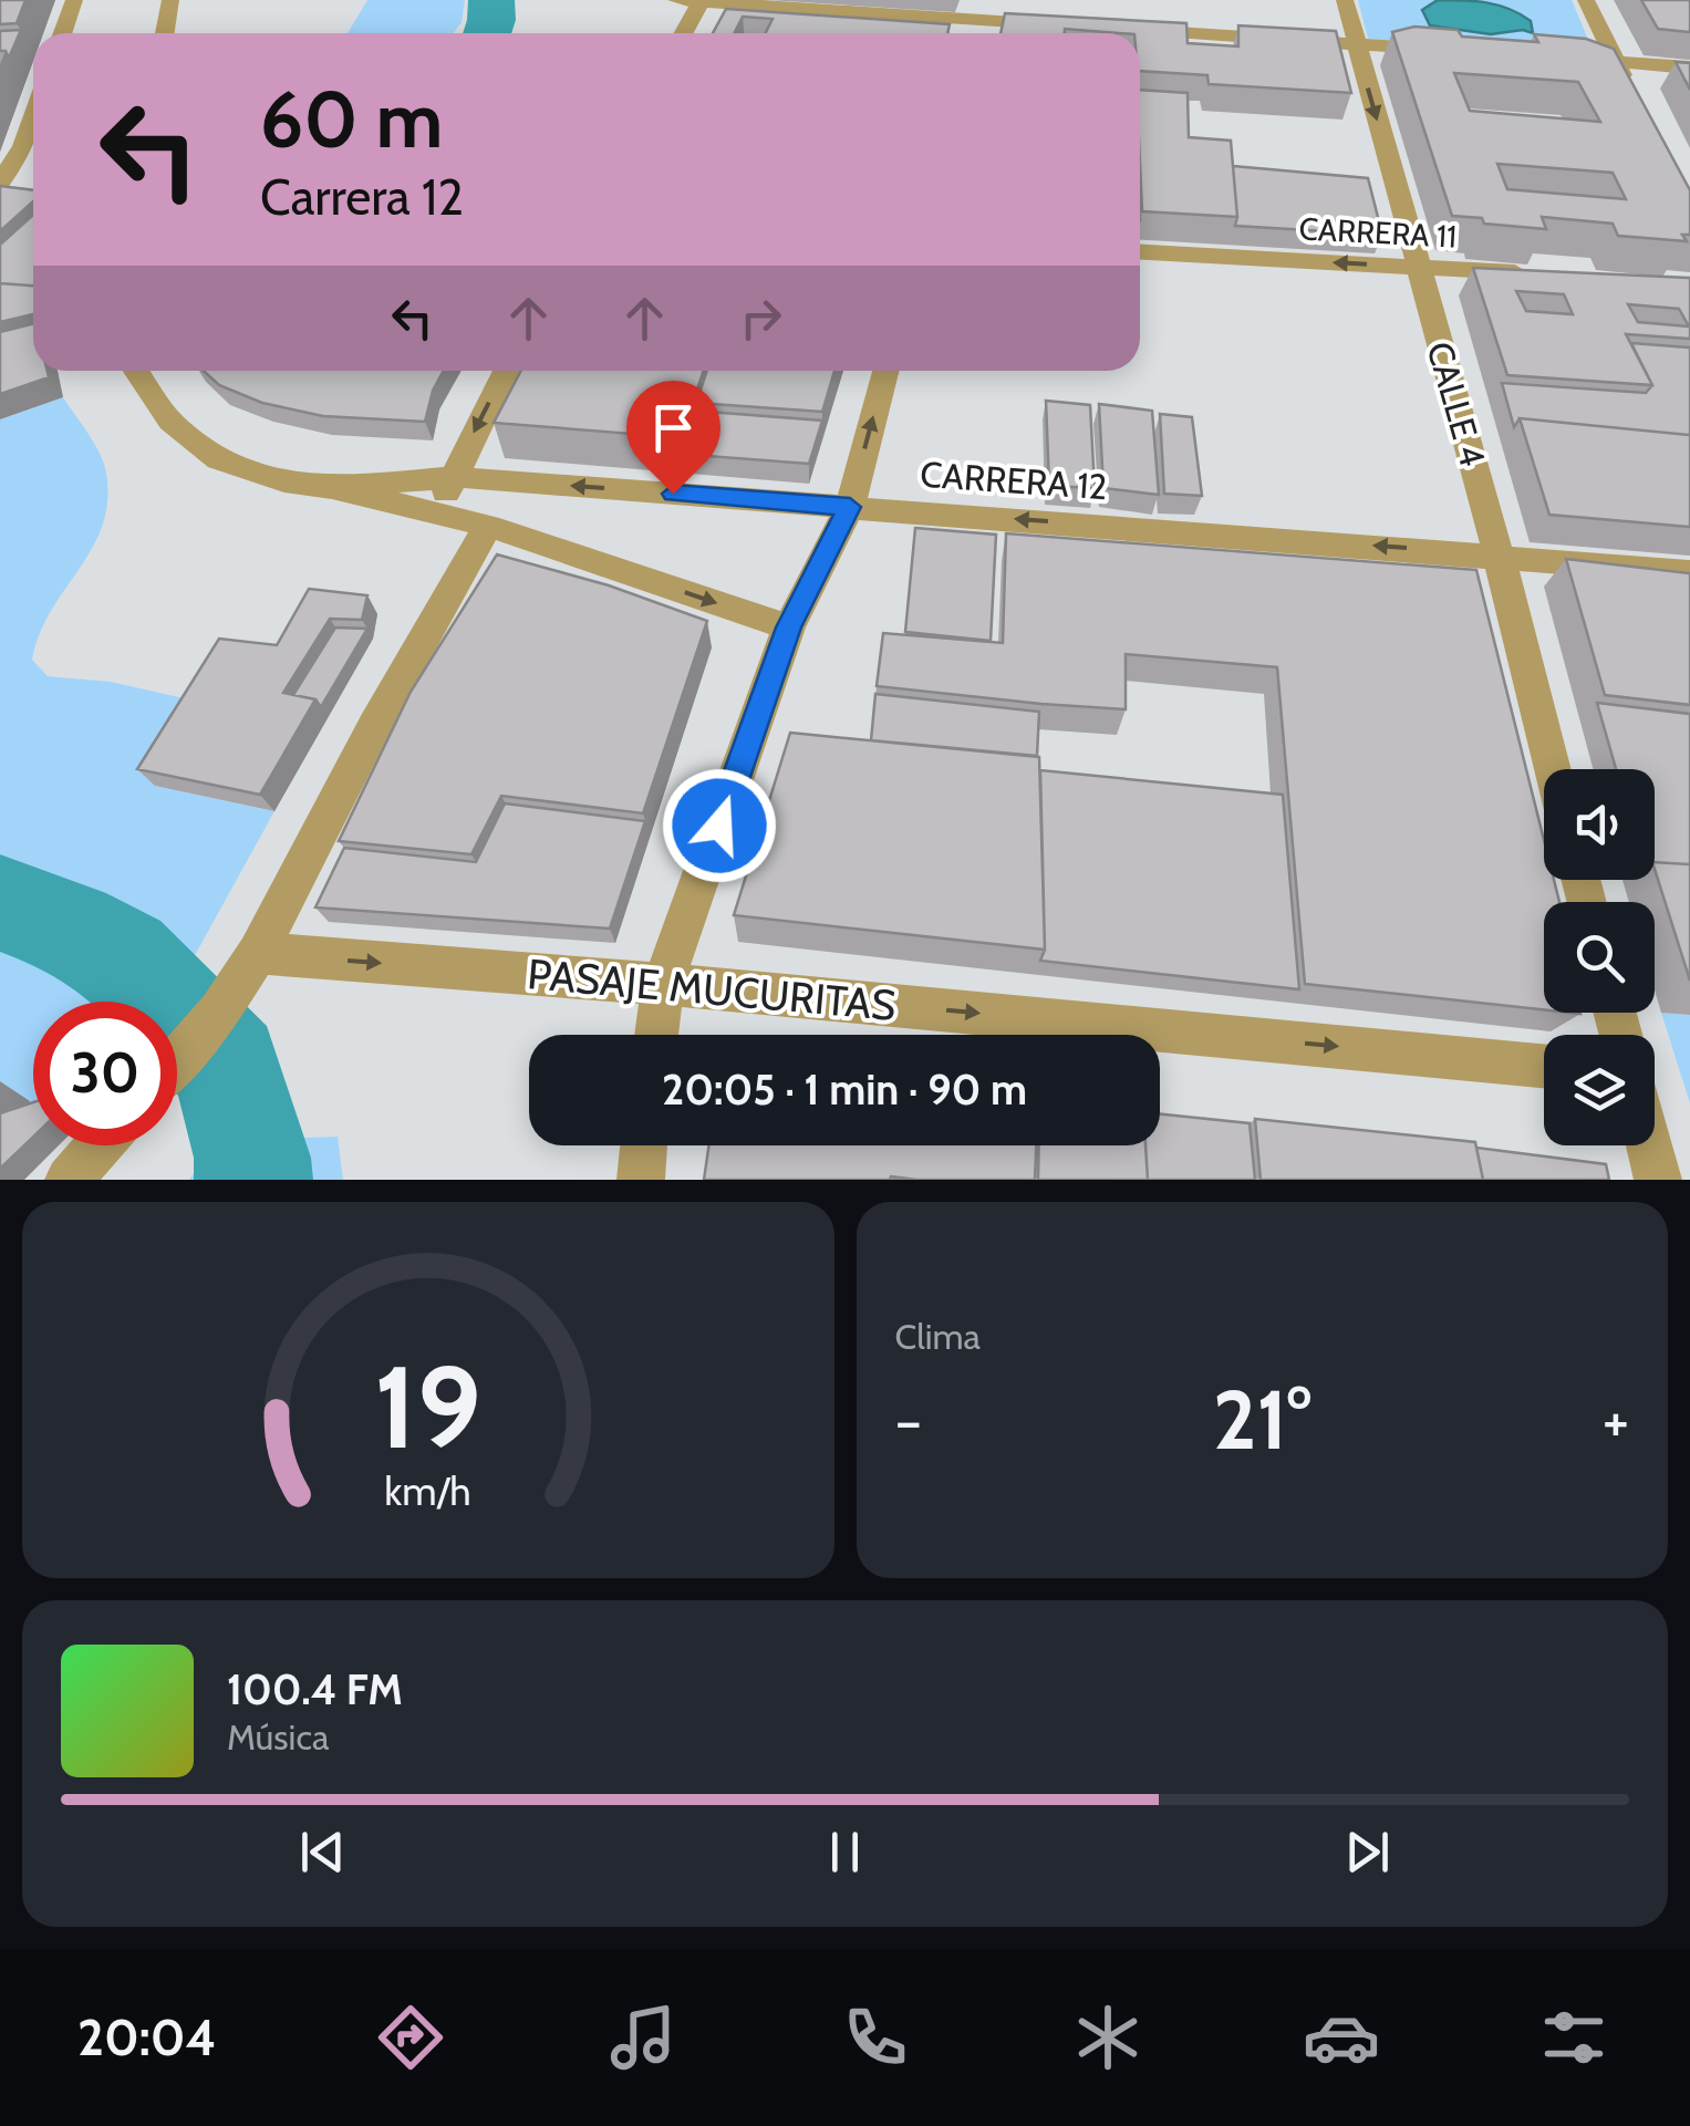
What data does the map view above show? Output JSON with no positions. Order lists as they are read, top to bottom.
{
  "streets": {
    "street": [
      "CARRERA 11",
      "CALLE 4",
      "CARRERA 12",
      "PASAJE MUCURITAS"
    ]
  },
  "crossings": [
    ["CARRERA 11", "CALLE 4"],
    ["CALLE 4", "CARRERA 12"]
  ],
  "one_way": ["PASAJE MUCURITAS"],
  "page": {
    "turn": ["60 m", "Carrera 12"],
    "limit": "30",
    "trip": "20:05 · 1 min · 90 m",
    "tile": "Clima",
    "heat": ["−", "21°", "+"],
    "song": ["100.4 FM", "Música"],
    "tabs": "20:04",
    "gauge": ["19", "km/h"]
  }
}
